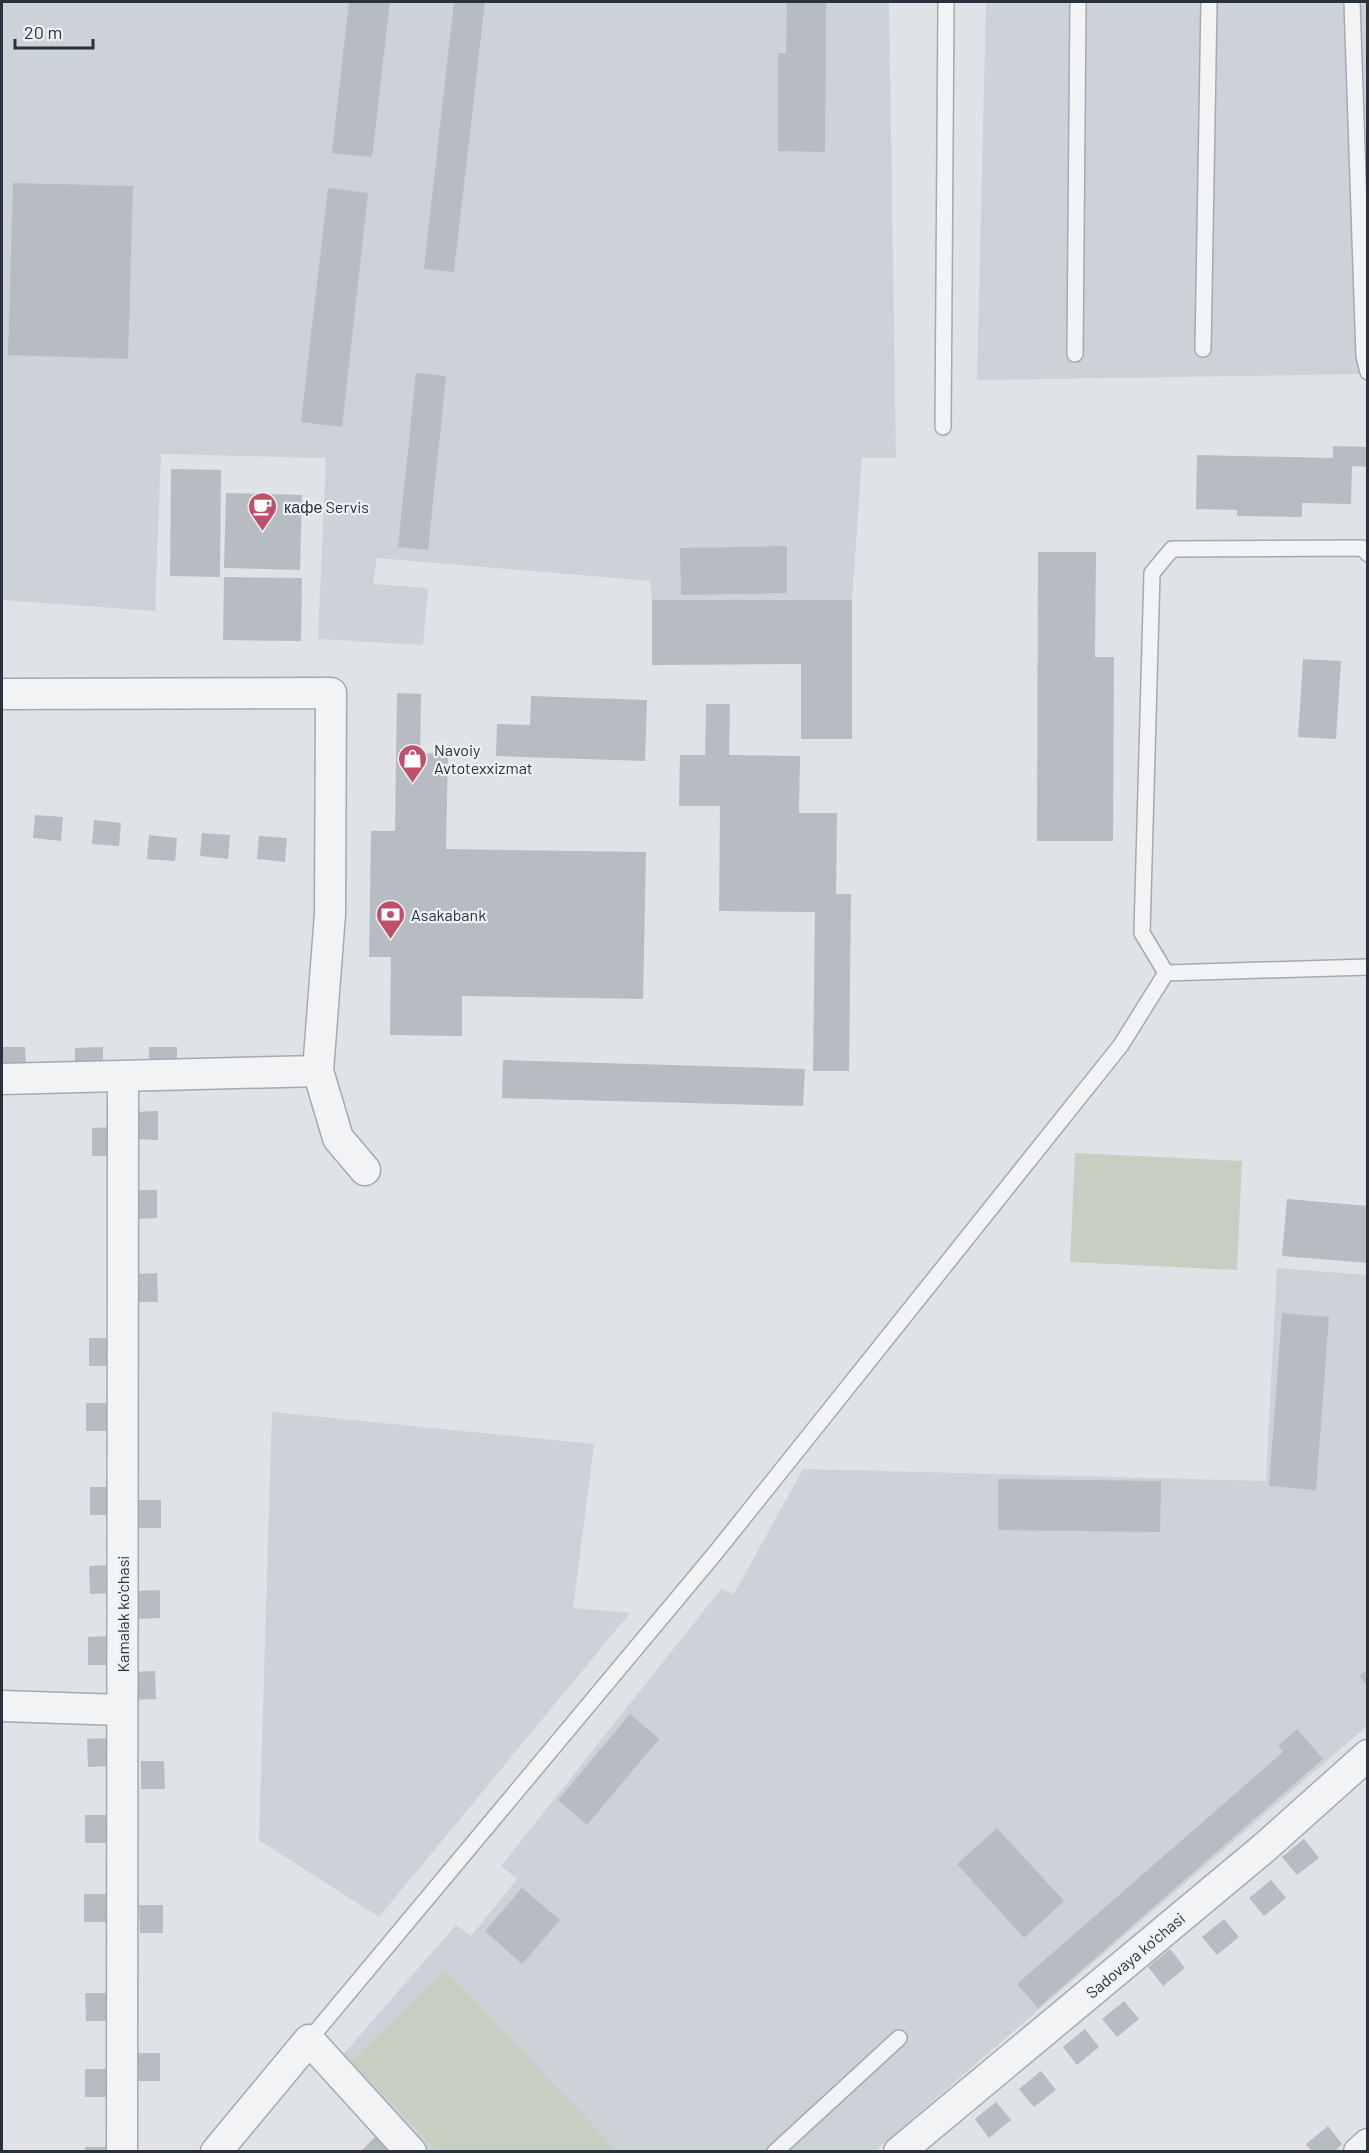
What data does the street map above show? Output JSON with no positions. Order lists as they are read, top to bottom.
{
  "streets": {
    "street": ["Kamalak ko'chasi", "Sadovaya ko'chasi"]
  },
  "places": {
    "cafe": ["кафе Servis"],
    "shop": ["Navoiy Avtotexxizmat"],
    "bank": ["Asakabank"]
  },
  "scale_bar": "20 m"
}
